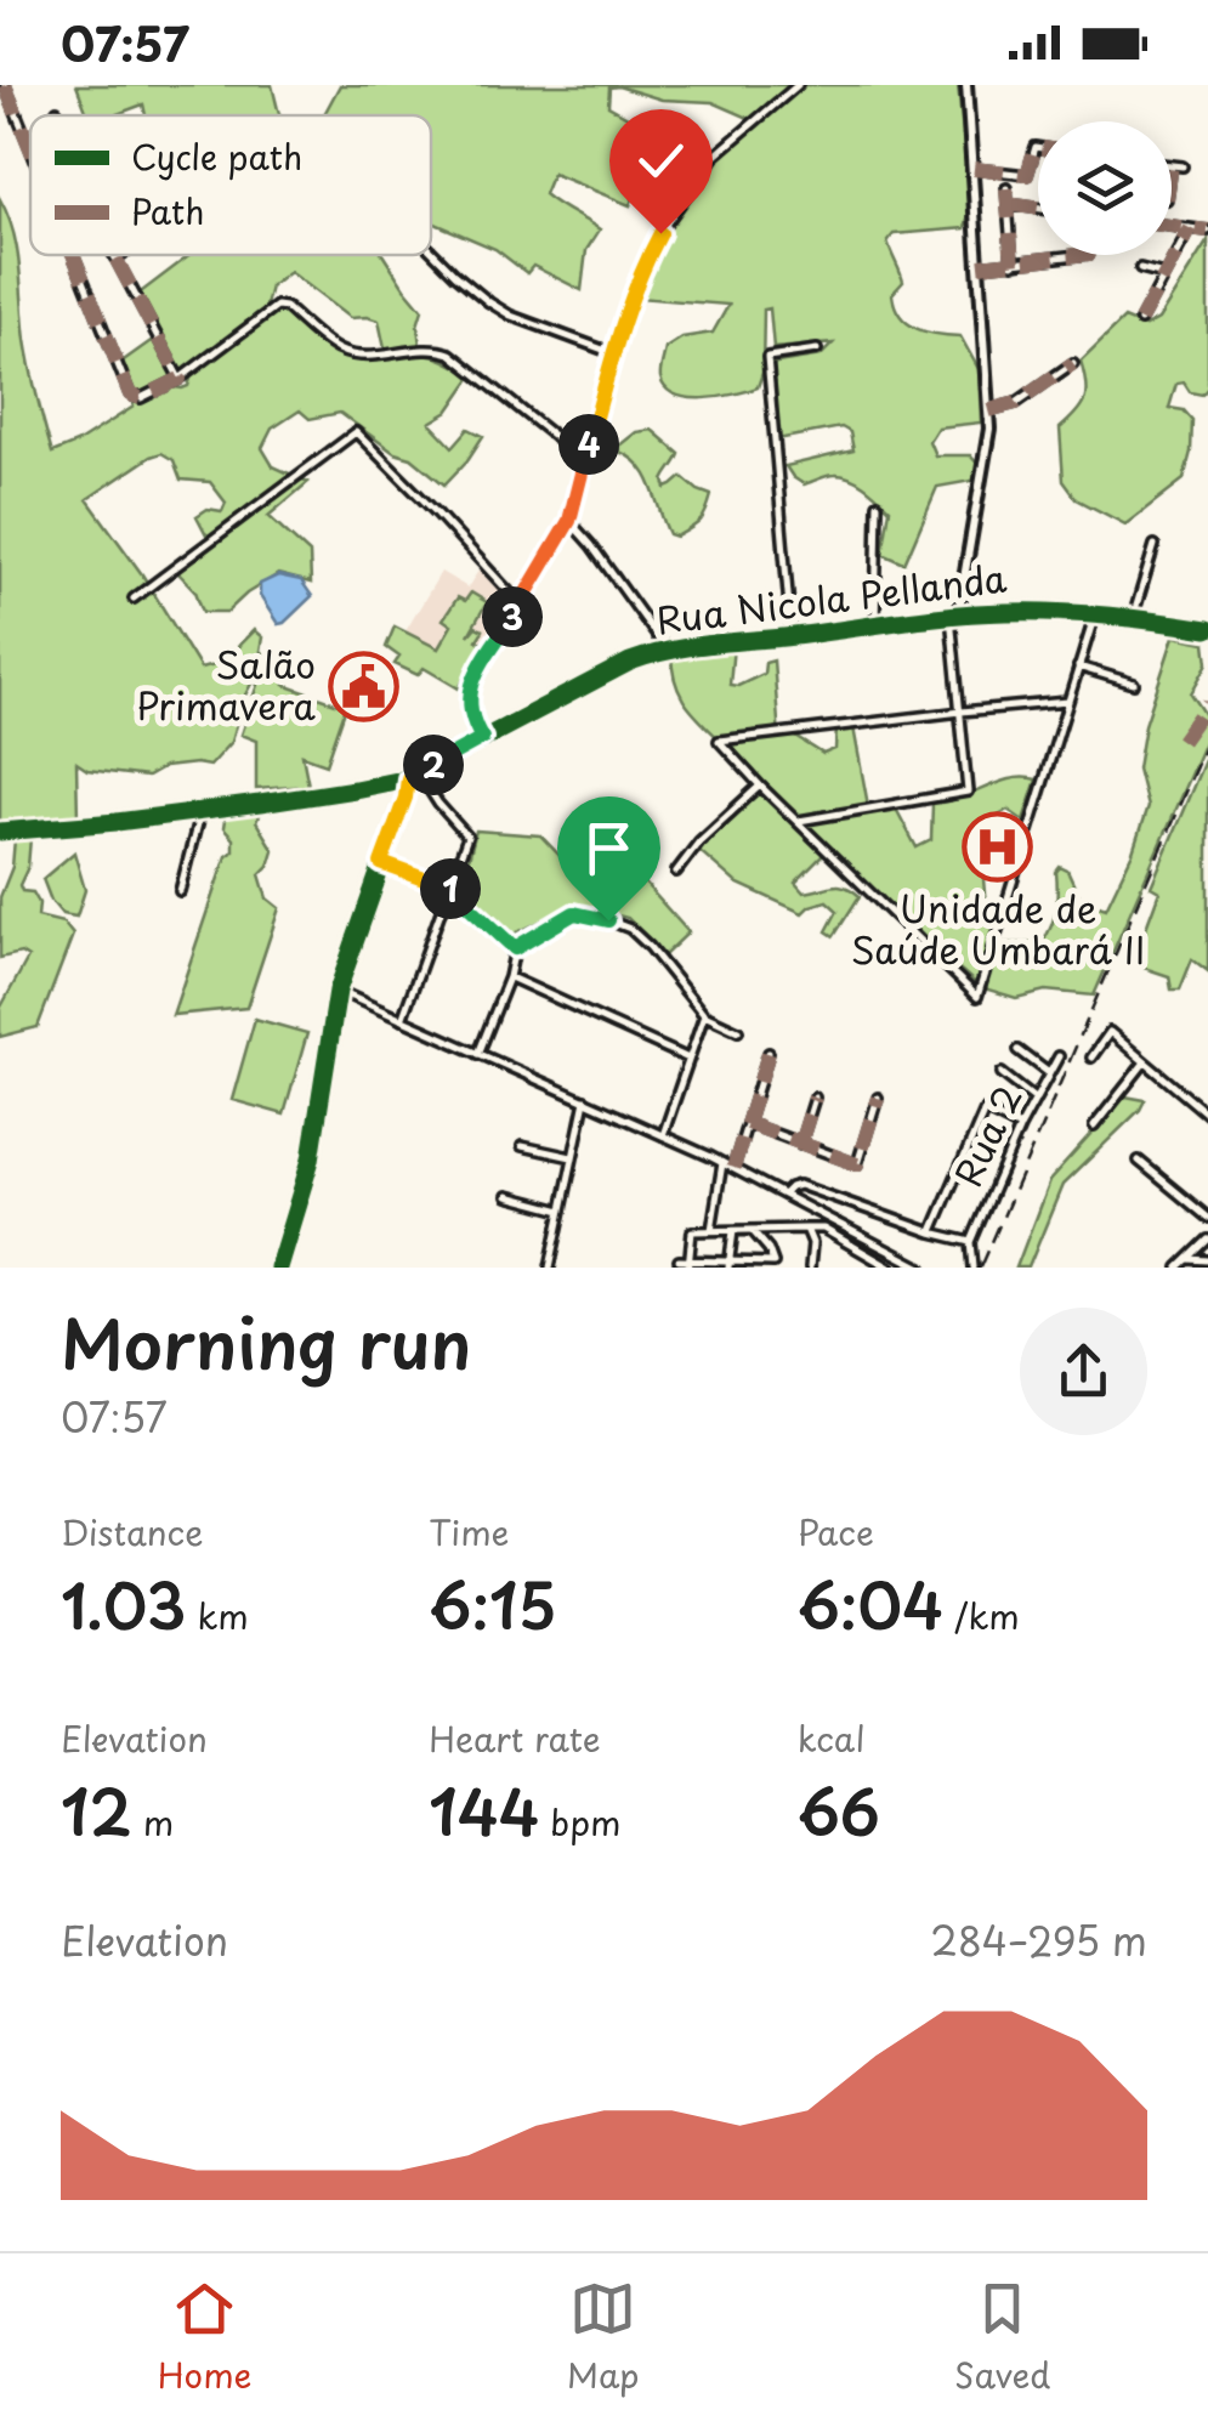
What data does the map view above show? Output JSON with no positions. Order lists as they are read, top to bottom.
{
  "streets": {
    "main road": ["Rua Nicola Pellanda"],
    "street": ["Rua 2"]
  },
  "places": {
    "public building": ["Salão Primavera"],
    "hospital": ["Unidade de Saúde Umbará II"]
  },
  "legend": ["Cycle path", "Path"],
  "page": {
    "status": "07:57",
    "pins": [
      "4",
      "3",
      "2",
      "1"
    ],
    "heading": ["Morning run", "07:57"],
    "stats": [
      ["Distance", "1.03 km"],
      ["Time", "6:15"],
      ["Pace", "6:04 /km"],
      ["Elevation", "12 m"],
      ["Heart rate", "144 bpm"],
      ["kcal", "66"]
    ],
    "chart": ["Elevation", "284–295 m"],
    "tabs": ["Home", "Map", "Saved"]
  }
}
